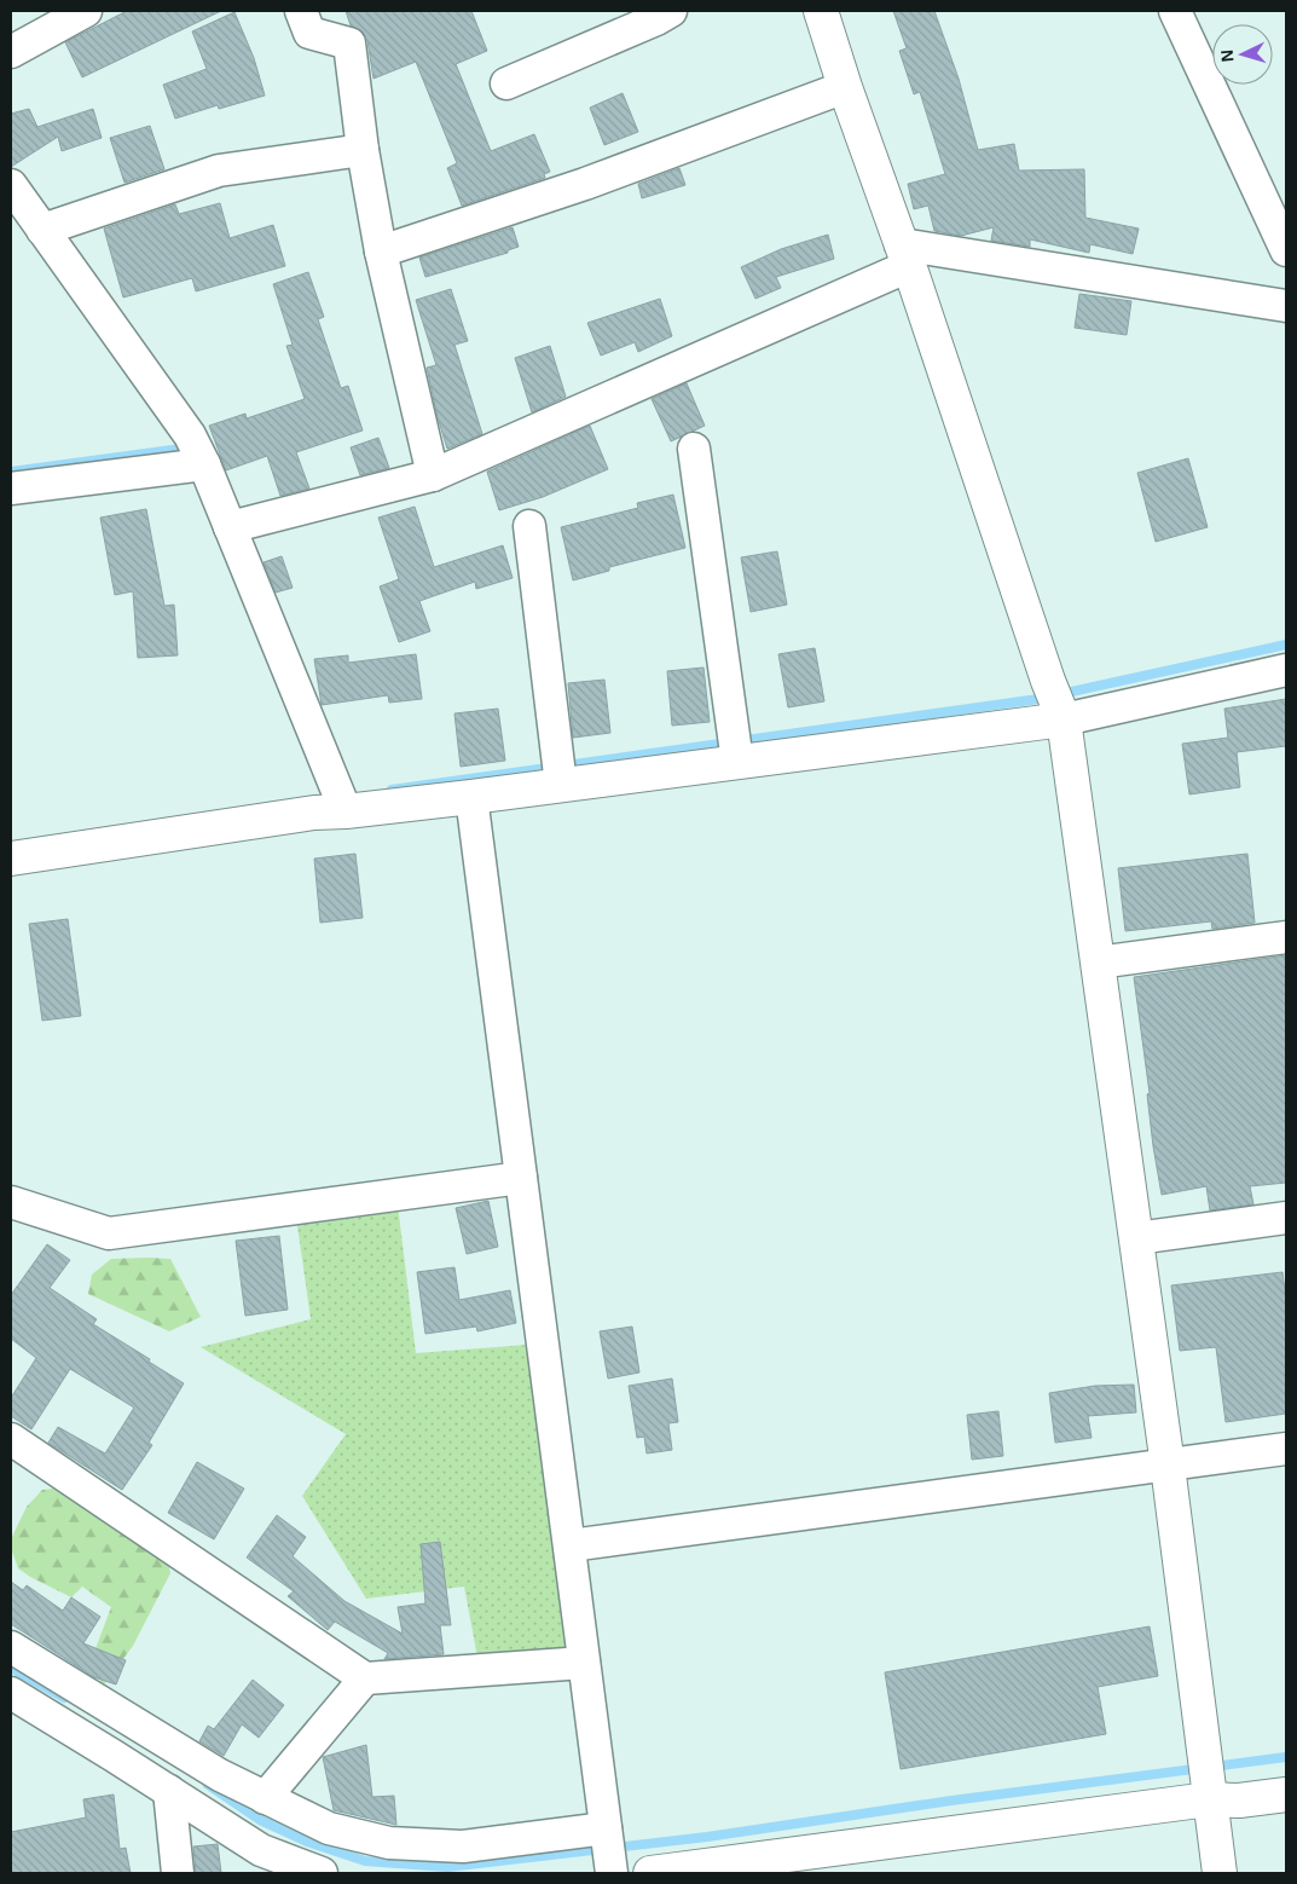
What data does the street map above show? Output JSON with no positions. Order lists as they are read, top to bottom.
{
  "north": "left"
}
